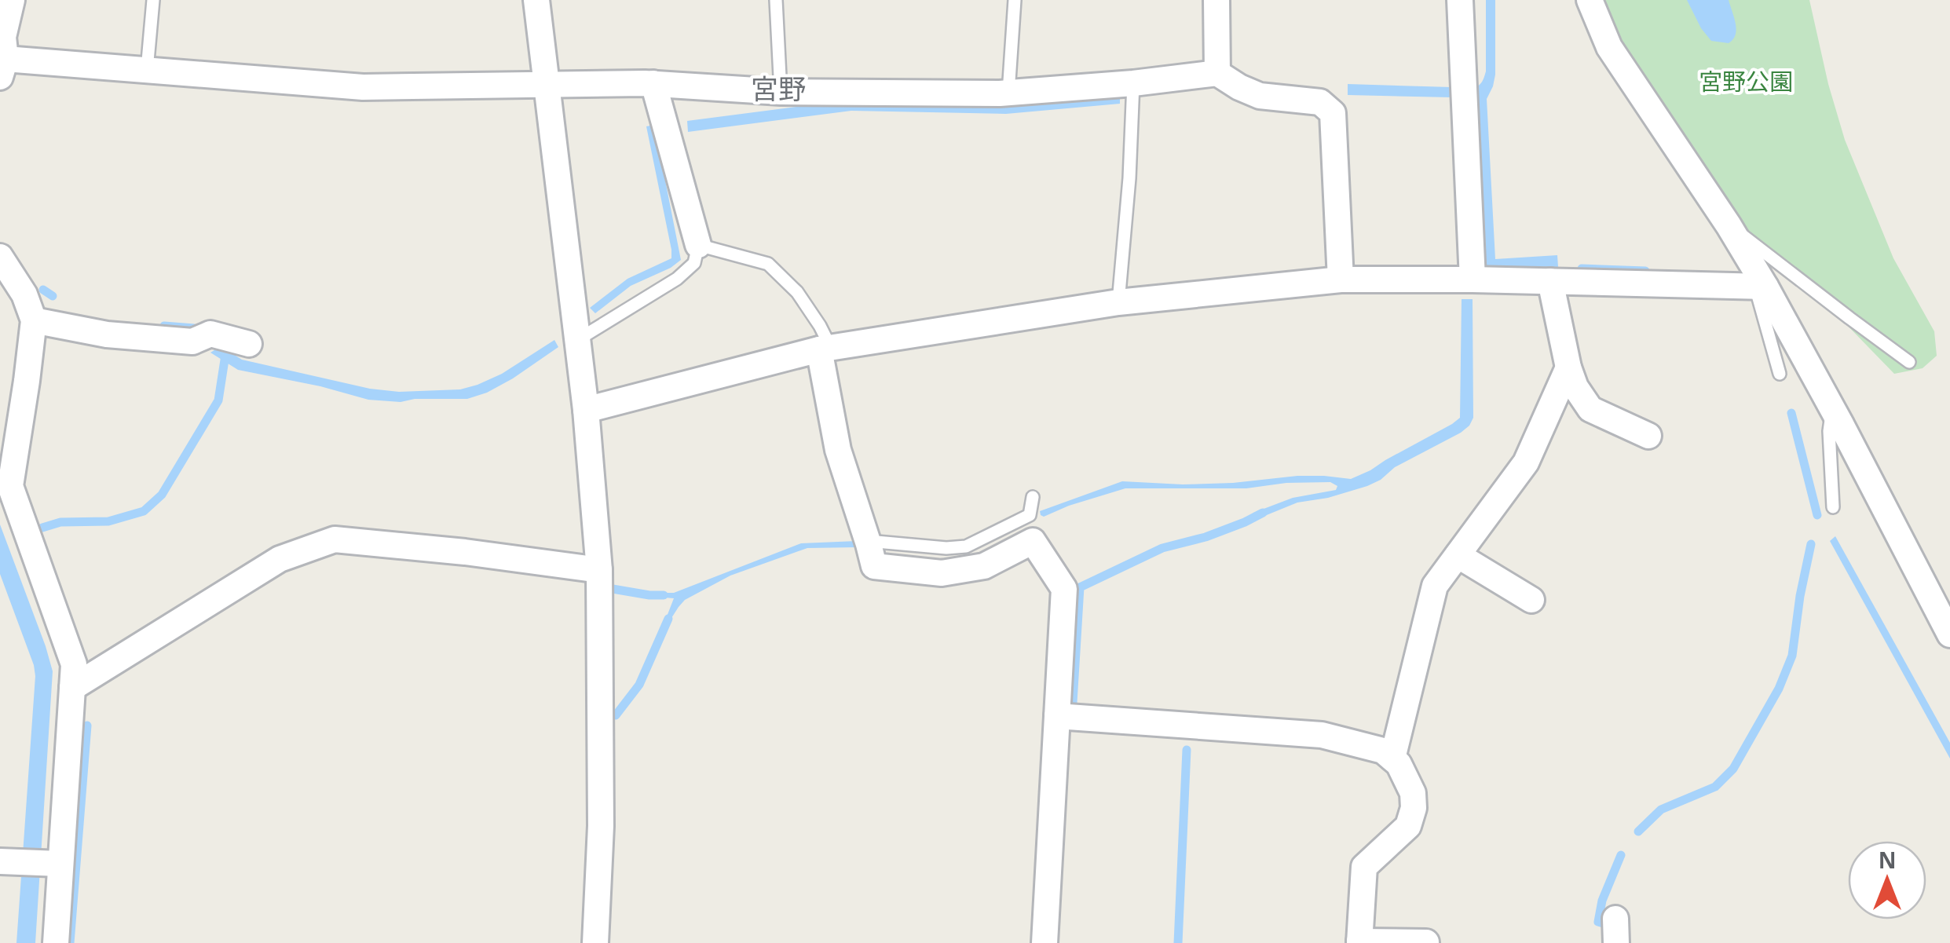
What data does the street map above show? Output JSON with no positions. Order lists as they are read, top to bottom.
{
  "districts": ["宮野"],
  "parks": ["宮野公園"],
  "north": "top"
}
